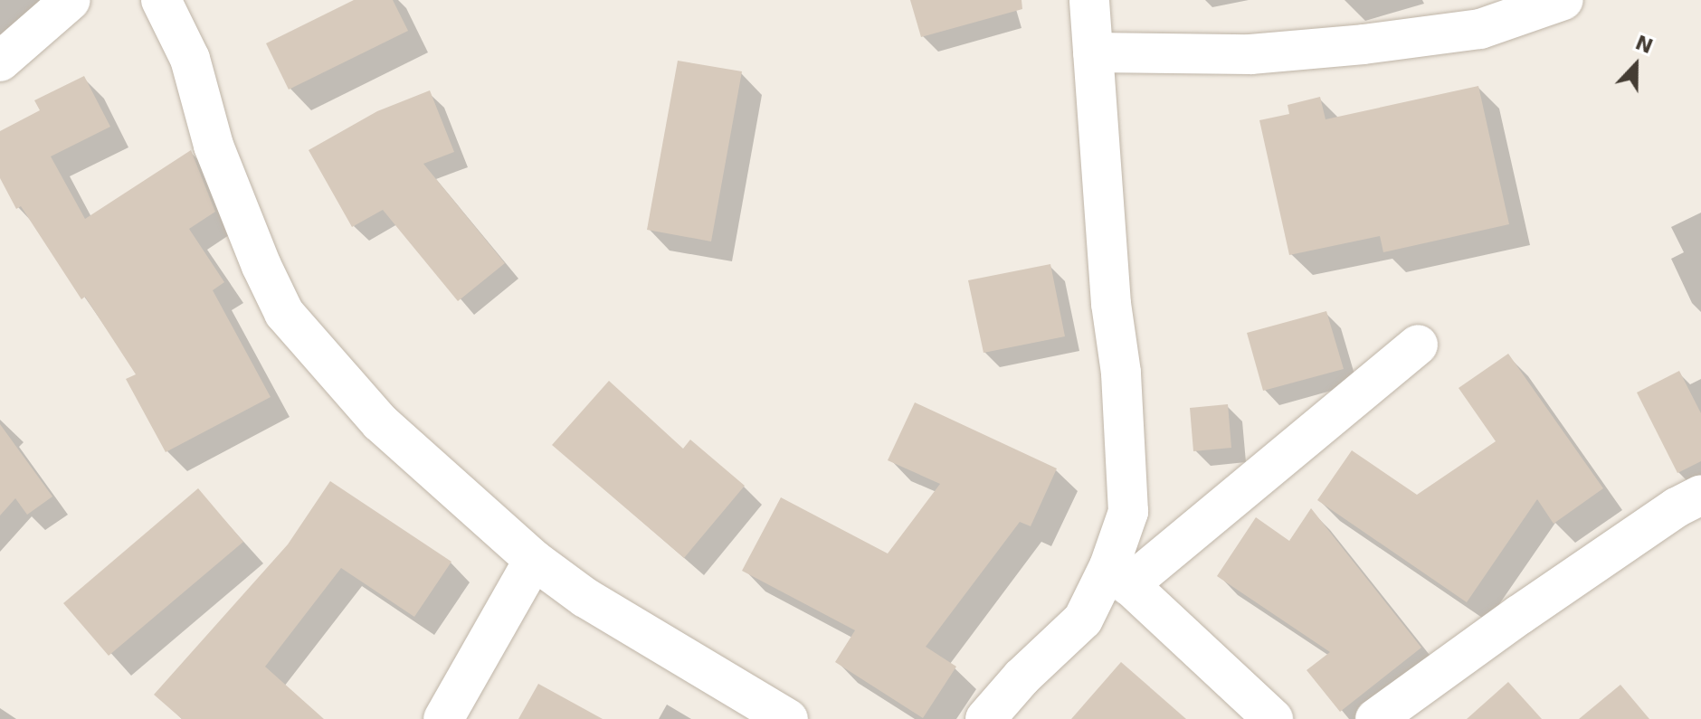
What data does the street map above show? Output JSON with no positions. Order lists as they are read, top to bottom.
{
  "north": "top"
}
